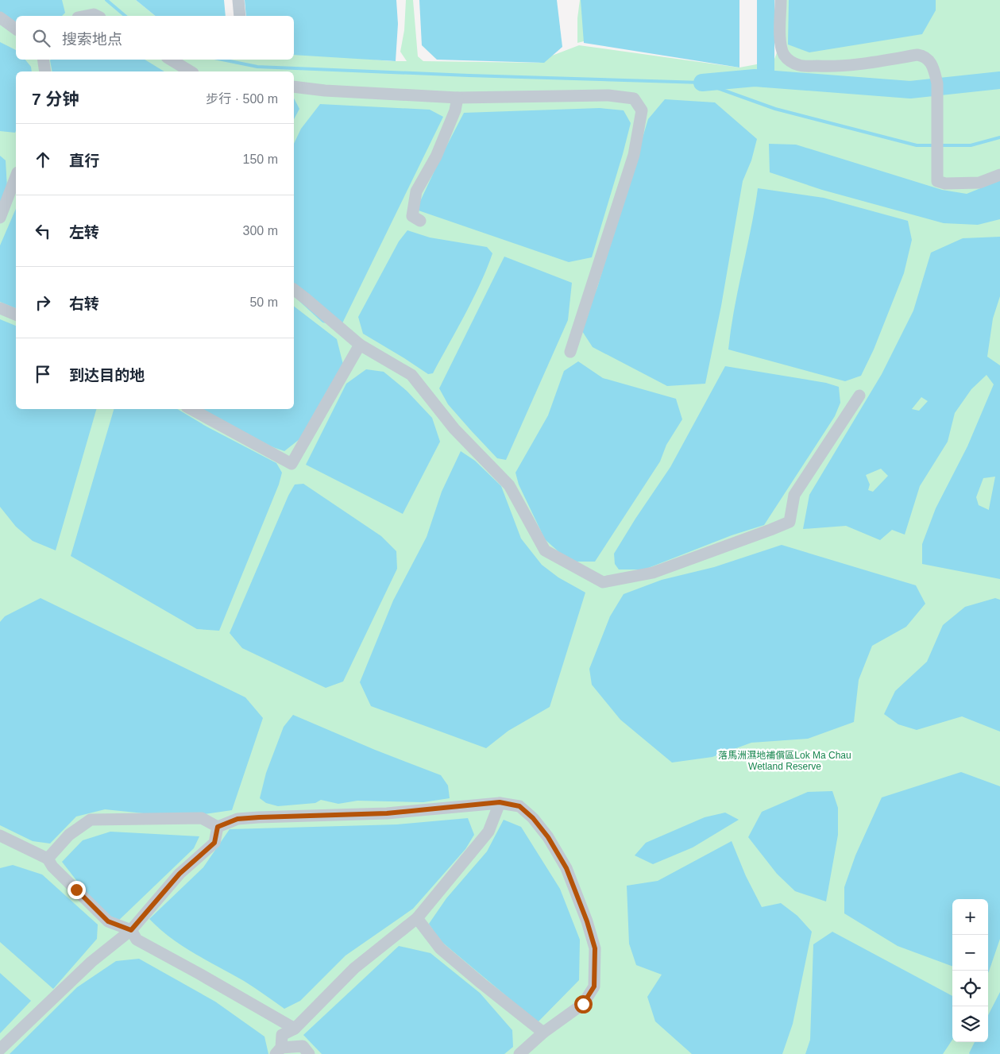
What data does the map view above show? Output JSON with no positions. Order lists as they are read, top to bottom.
{
  "parks": ["落馬洲濕地補償區Lok Ma Chau Wetland Reserve"],
  "page": {
    "search": "搜索地点",
    "heading": ["7 分钟", "步行 · 500 m"],
    "list": [
      ["直行", "150 m"],
      ["左转", "300 m"],
      ["右转", "50 m"],
      "到达目的地"
    ],
    "map_buttons": ["+", "−"]
  }
}
